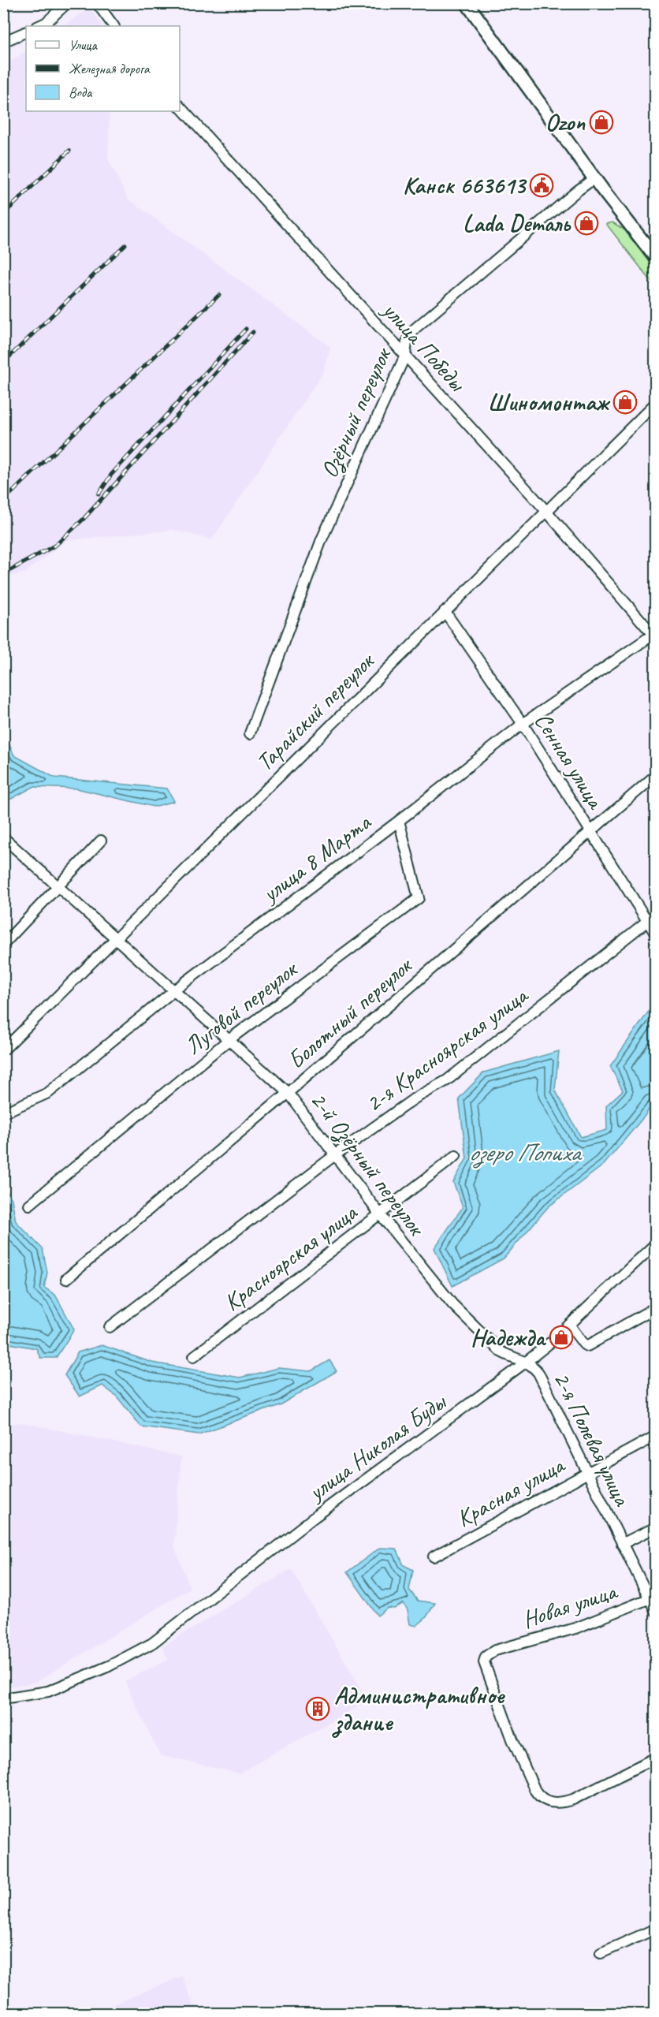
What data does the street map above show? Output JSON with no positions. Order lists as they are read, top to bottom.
{
  "streets": {
    "street": [
      "улица Победы",
      "Озёрный переулок",
      "Тарайский переулок",
      "Сенная улица",
      "улица 8 Марта",
      "Луговой переулок",
      "Болотный переулок",
      "2-я Красноярская улица",
      "2-й Озёрный переулок",
      "Красноярская улица",
      "2-я Полевая улица",
      "улица Николая Буды",
      "Красная улица",
      "Новая улица"
    ]
  },
  "crossings": [
    ["улица Победы", "Озёрный переулок"],
    ["улица Победы", "Тарайский переулок"],
    ["улица Победы", "улица 8 Марта"],
    ["Тарайский переулок", "Сенная улица"],
    ["Тарайский переулок", "2-й Озёрный переулок"],
    ["Сенная улица", "улица 8 Марта"],
    ["Сенная улица", "Болотный переулок"],
    ["Сенная улица", "2-я Красноярская улица"],
    ["улица 8 Марта", "Луговой переулок"],
    ["улица 8 Марта", "2-й Озёрный переулок"],
    ["Луговой переулок", "2-й Озёрный переулок"],
    ["Болотный переулок", "2-й Озёрный переулок"],
    ["2-я Красноярская улица", "2-й Озёрный переулок"],
    ["2-й Озёрный переулок", "Красноярская улица"],
    ["2-й Озёрный переулок", "2-я Полевая улица"],
    ["2-й Озёрный переулок", "улица Николая Буды"],
    ["2-я Полевая улица", "улица Николая Буды"],
    ["2-я Полевая улица", "Красная улица"],
    ["2-я Полевая улица", "Новая улица"]
  ],
  "water": ["озеро Попиха"],
  "places": {
    "shop": [
      "Ozon",
      "Lada Dеталь",
      "Шиномонтаж",
      "Надежда"
    ],
    "public building": ["Канск 663613"],
    "building": ["Административное здание"]
  },
  "legend": ["Улица", "Железная дорога", "Вода"]
}
